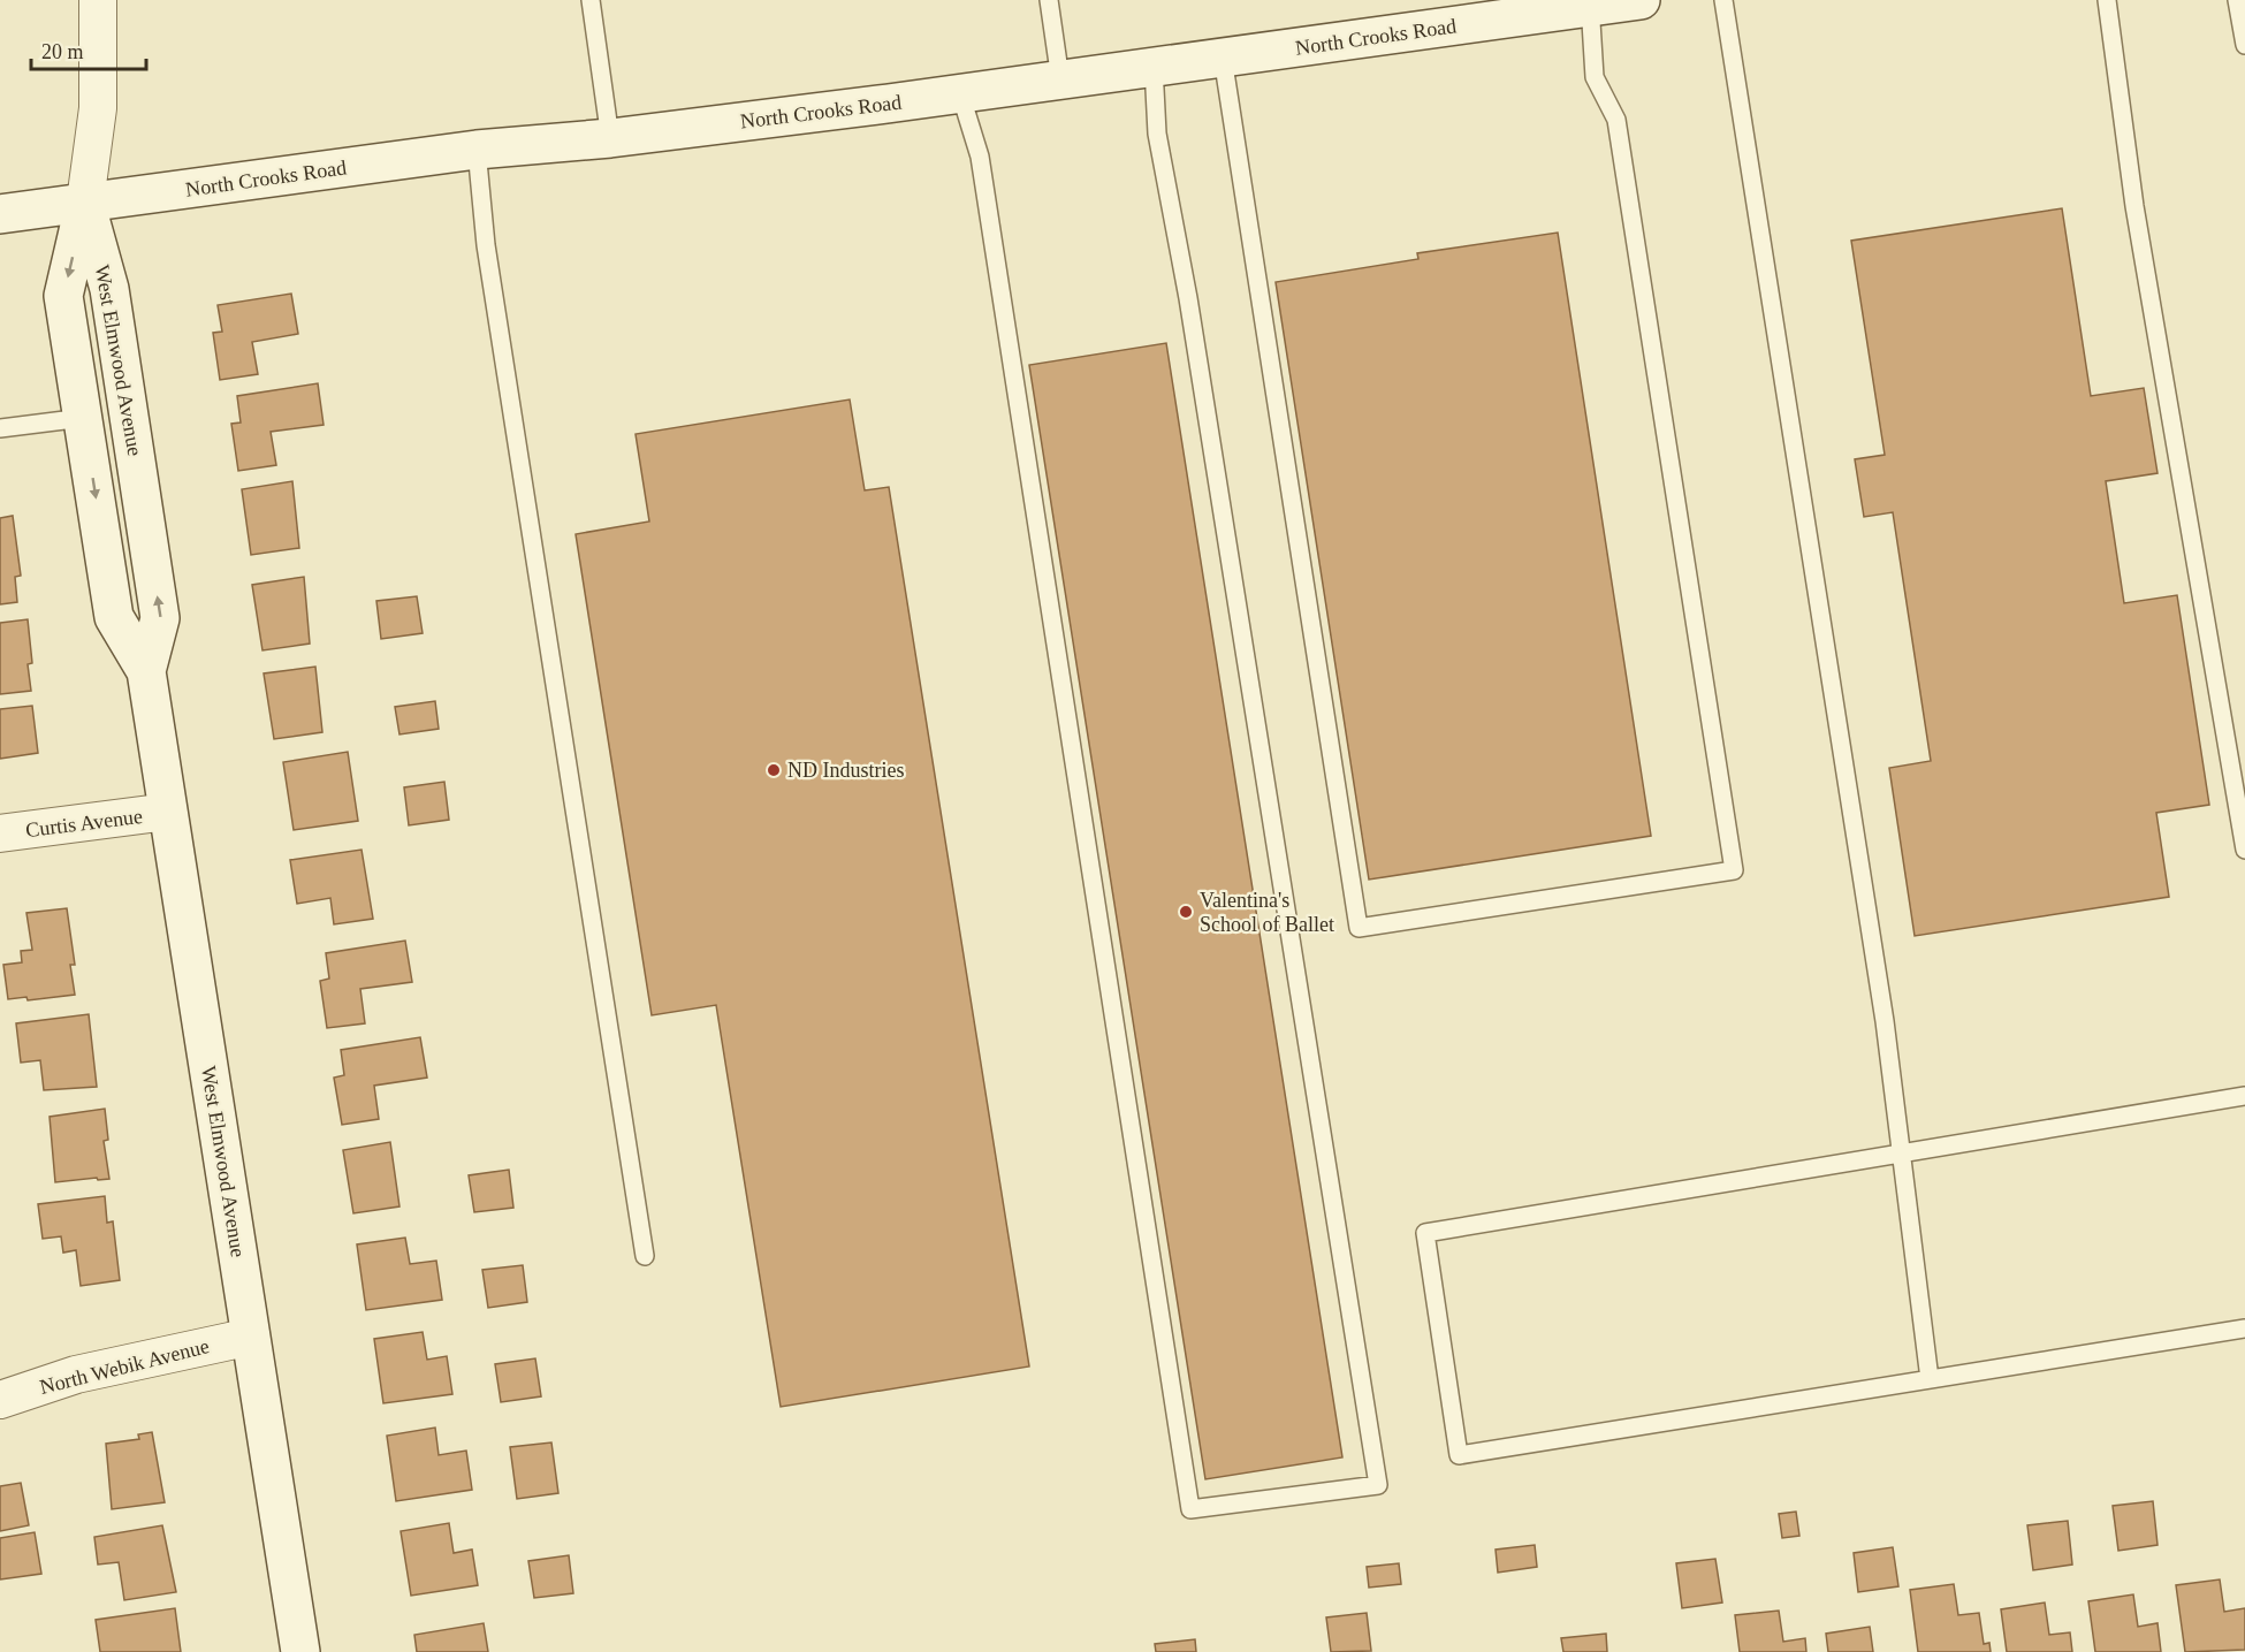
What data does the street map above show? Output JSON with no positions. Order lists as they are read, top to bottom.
{
  "streets": {
    "street": [
      "North Crooks Road",
      "West Elmwood Avenue",
      "Curtis Avenue",
      "North Webik Avenue"
    ]
  },
  "crossings": [
    ["North Crooks Road", "West Elmwood Avenue"],
    ["West Elmwood Avenue", "Curtis Avenue"],
    ["West Elmwood Avenue", "North Webik Avenue"]
  ],
  "places": ["ND Industries", "Valentina's School of Ballet"],
  "scale_bar": "20 m"
}
